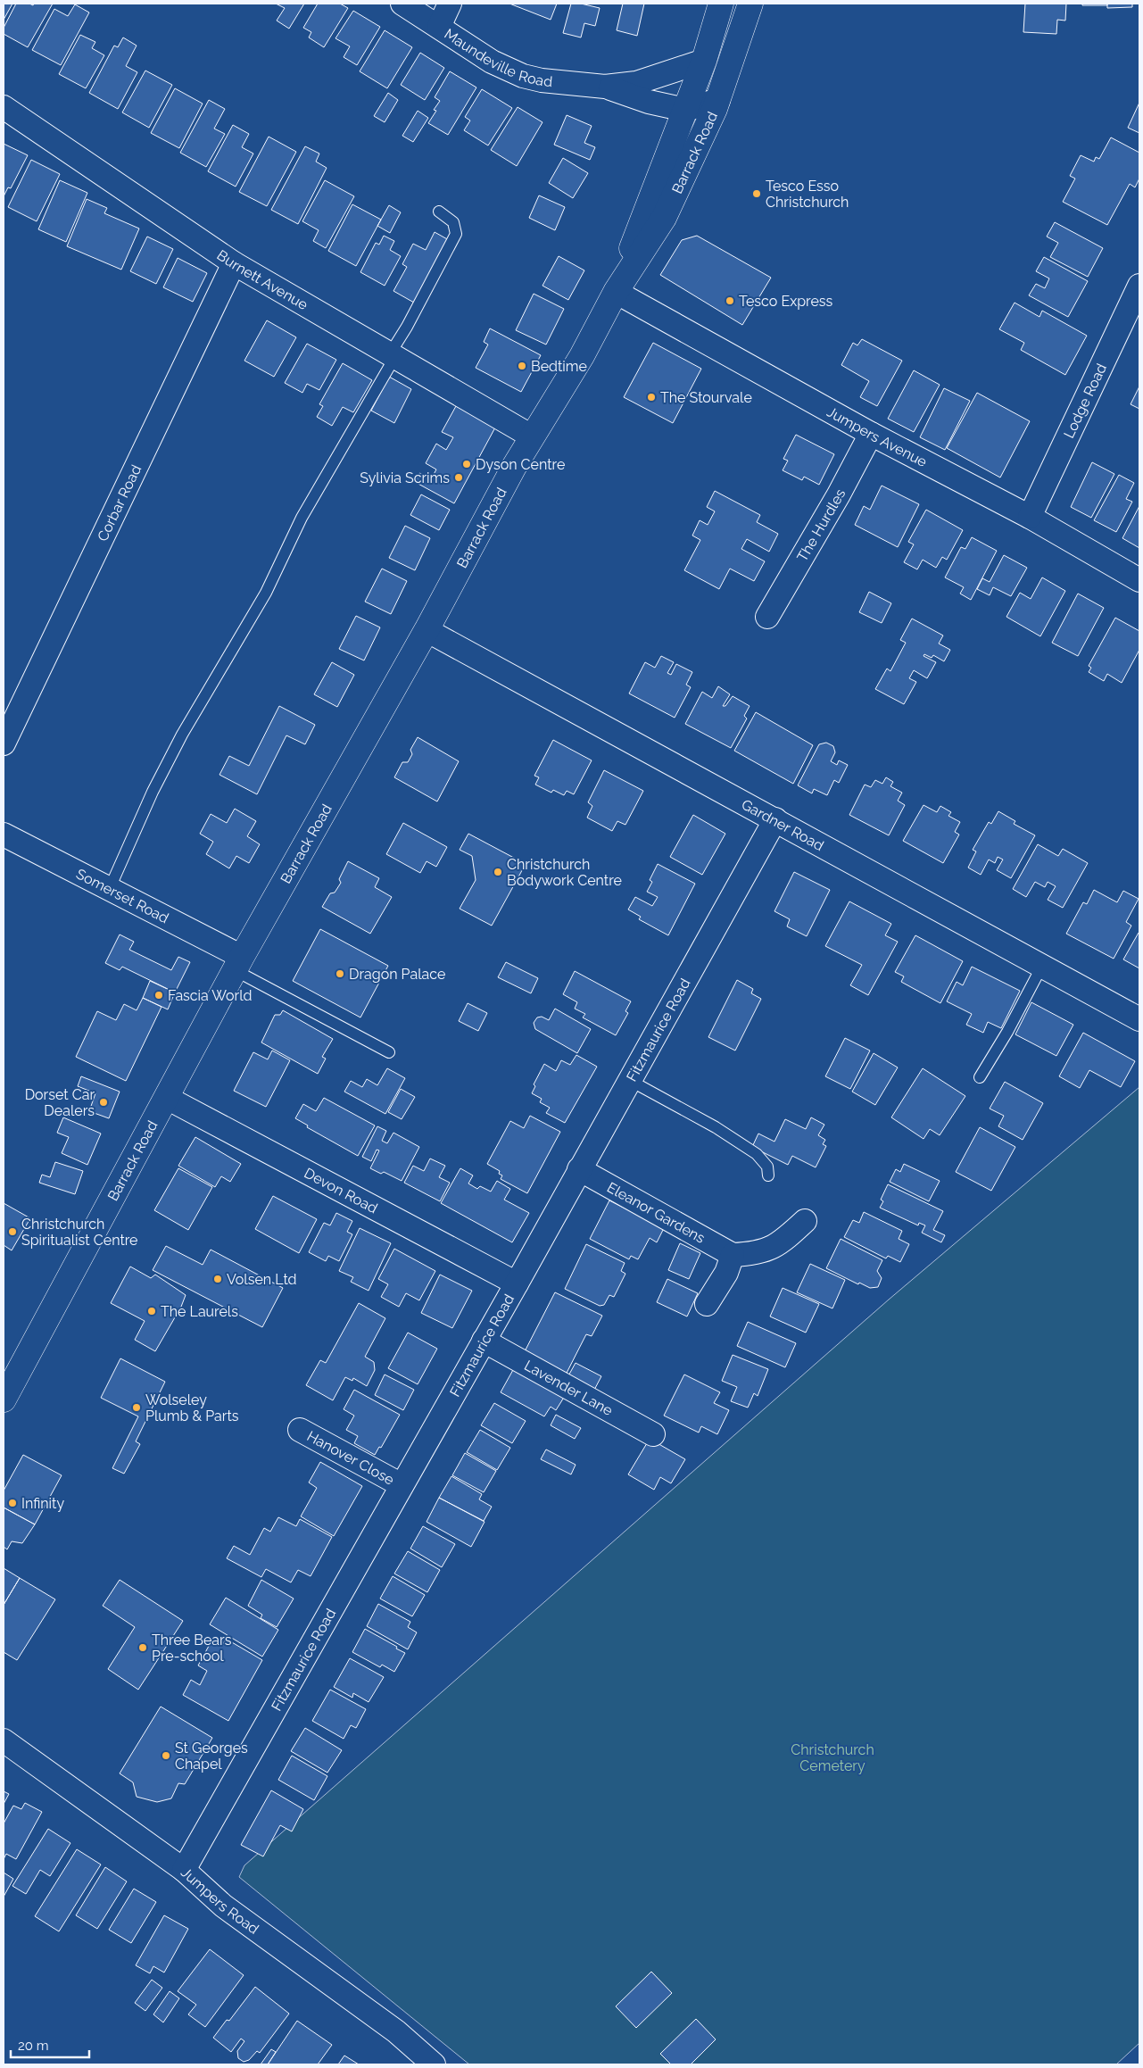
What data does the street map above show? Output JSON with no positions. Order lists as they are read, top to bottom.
{
  "streets": {
    "main road": ["Barrack Road"],
    "street": [
      "Maundeville Road",
      "Burnett Avenue",
      "Lodge Road",
      "Jumpers Avenue",
      "Corbar Road",
      "The Hurdles",
      "Gardner Road",
      "Somerset Road",
      "Fitzmaurice Road",
      "Devon Road",
      "Eleanor Gardens",
      "Lavender Lane",
      "Hanover Close",
      "Jumpers Road"
    ]
  },
  "crossings": [
    ["Maundeville Road", "Barrack Road"],
    ["Barrack Road", "Burnett Avenue"],
    ["Barrack Road", "Jumpers Avenue"],
    ["Barrack Road", "Gardner Road"],
    ["Barrack Road", "Somerset Road"],
    ["Barrack Road", "Devon Road"],
    ["Burnett Avenue", "Corbar Road"],
    ["Lodge Road", "Jumpers Avenue"],
    ["Jumpers Avenue", "The Hurdles"],
    ["Gardner Road", "Fitzmaurice Road"],
    ["Fitzmaurice Road", "Devon Road"],
    ["Fitzmaurice Road", "Eleanor Gardens"],
    ["Fitzmaurice Road", "Lavender Lane"],
    ["Fitzmaurice Road", "Hanover Close"],
    ["Fitzmaurice Road", "Jumpers Road"]
  ],
  "parks": ["Christchurch Cemetery"],
  "places": [
    "Tesco Esso Christchurch",
    "Tesco Express",
    "Bedtime",
    "The Stourvale",
    "Dyson Centre",
    "Sylivia Scrims",
    "Christchurch Bodywork Centre",
    "Dragon Palace",
    "Fascia World",
    "Dorset Car Dealers",
    "Christchurch Spiritualist Centre",
    "Volsen Ltd",
    "The Laurels",
    "Wolseley Plumb & Parts",
    "Infinity",
    "Three Bears Pre-school",
    "St Georges Chapel"
  ],
  "scale_bar": "20 m"
}
